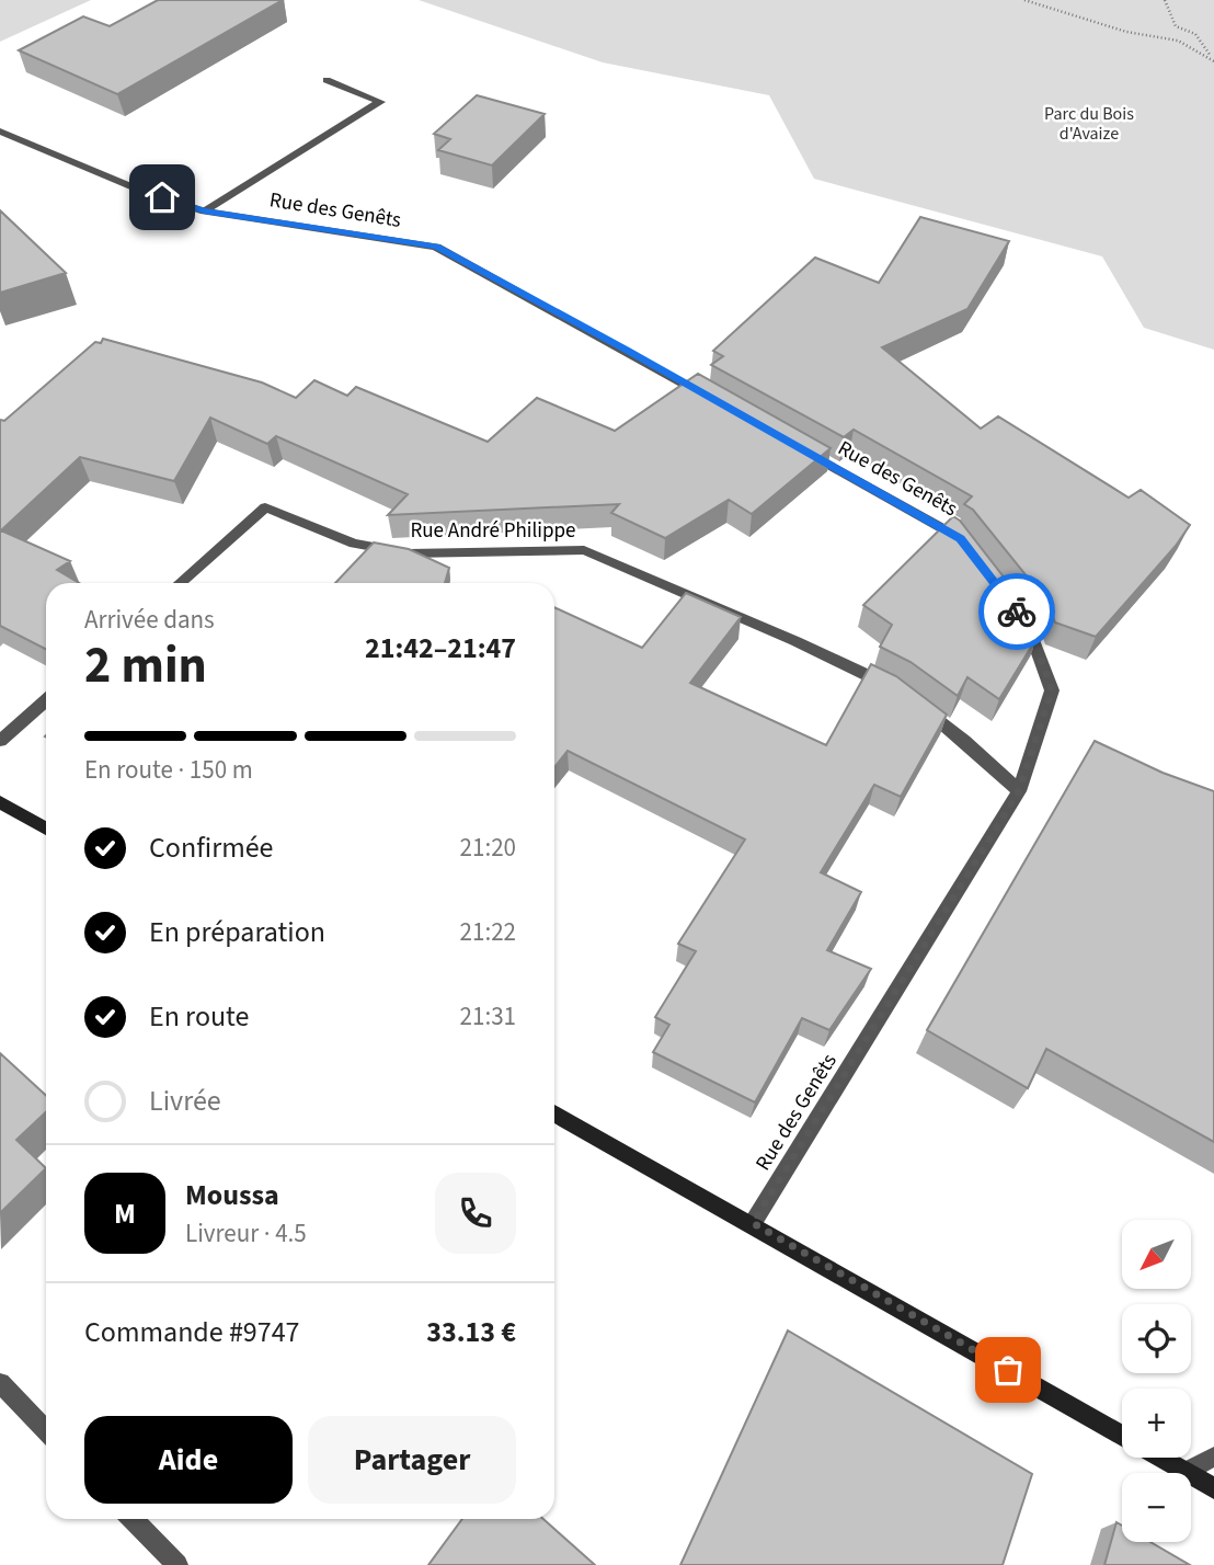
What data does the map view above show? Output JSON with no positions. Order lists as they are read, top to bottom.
{
  "streets": {
    "street": ["Rue des Genêts", "Rue André Philippe"]
  },
  "parks": ["Parc du Bois d'Avaize"],
  "north": "bottom left",
  "page": {
    "heading": ["2 min", "Arrivée dans", "21:42–21:47"],
    "panel": [
      "Moussa",
      "Livreur · 4.5",
      "Commande #9747",
      "33.13 €"
    ],
    "bar": "En route · 150 m",
    "list": [
      ["Confirmée", "21:20"],
      ["En préparation", "21:22"],
      ["En route", "21:31"],
      "Livrée"
    ],
    "round": "M",
    "map_buttons": ["+", "−"],
    "buttons": ["Aide", "Partager"]
  }
}
